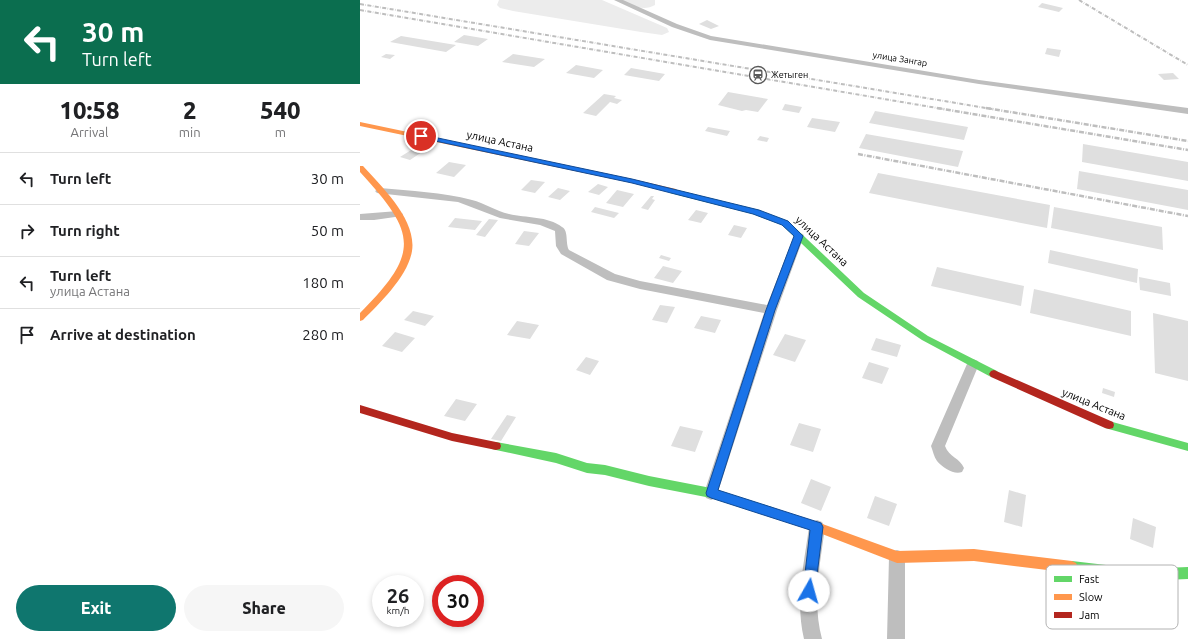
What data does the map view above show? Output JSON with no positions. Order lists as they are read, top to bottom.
{
  "streets": {
    "street": ["улица Зангар", "улица Астана"]
  },
  "places": {
    "station": ["Жетыген"]
  },
  "legend": ["Fast", "Slow", "Jam"],
  "page": {
    "turn": ["30 m", "Turn left"],
    "eta": [
      "10:58",
      "Arrival",
      "2",
      "min",
      "540",
      "m"
    ],
    "list": [
      {
        "name": "Turn left",
        "value": "30 m"
      },
      {
        "name": "Turn right",
        "value": "50 m"
      },
      {
        "name": "Turn left",
        "note": "улица Астана",
        "value": "180 m"
      },
      {
        "name": "Arrive at destination",
        "value": "280 m"
      }
    ],
    "speed": "26 km/h",
    "limit": "30",
    "buttons": ["Exit", "Share"]
  }
}
